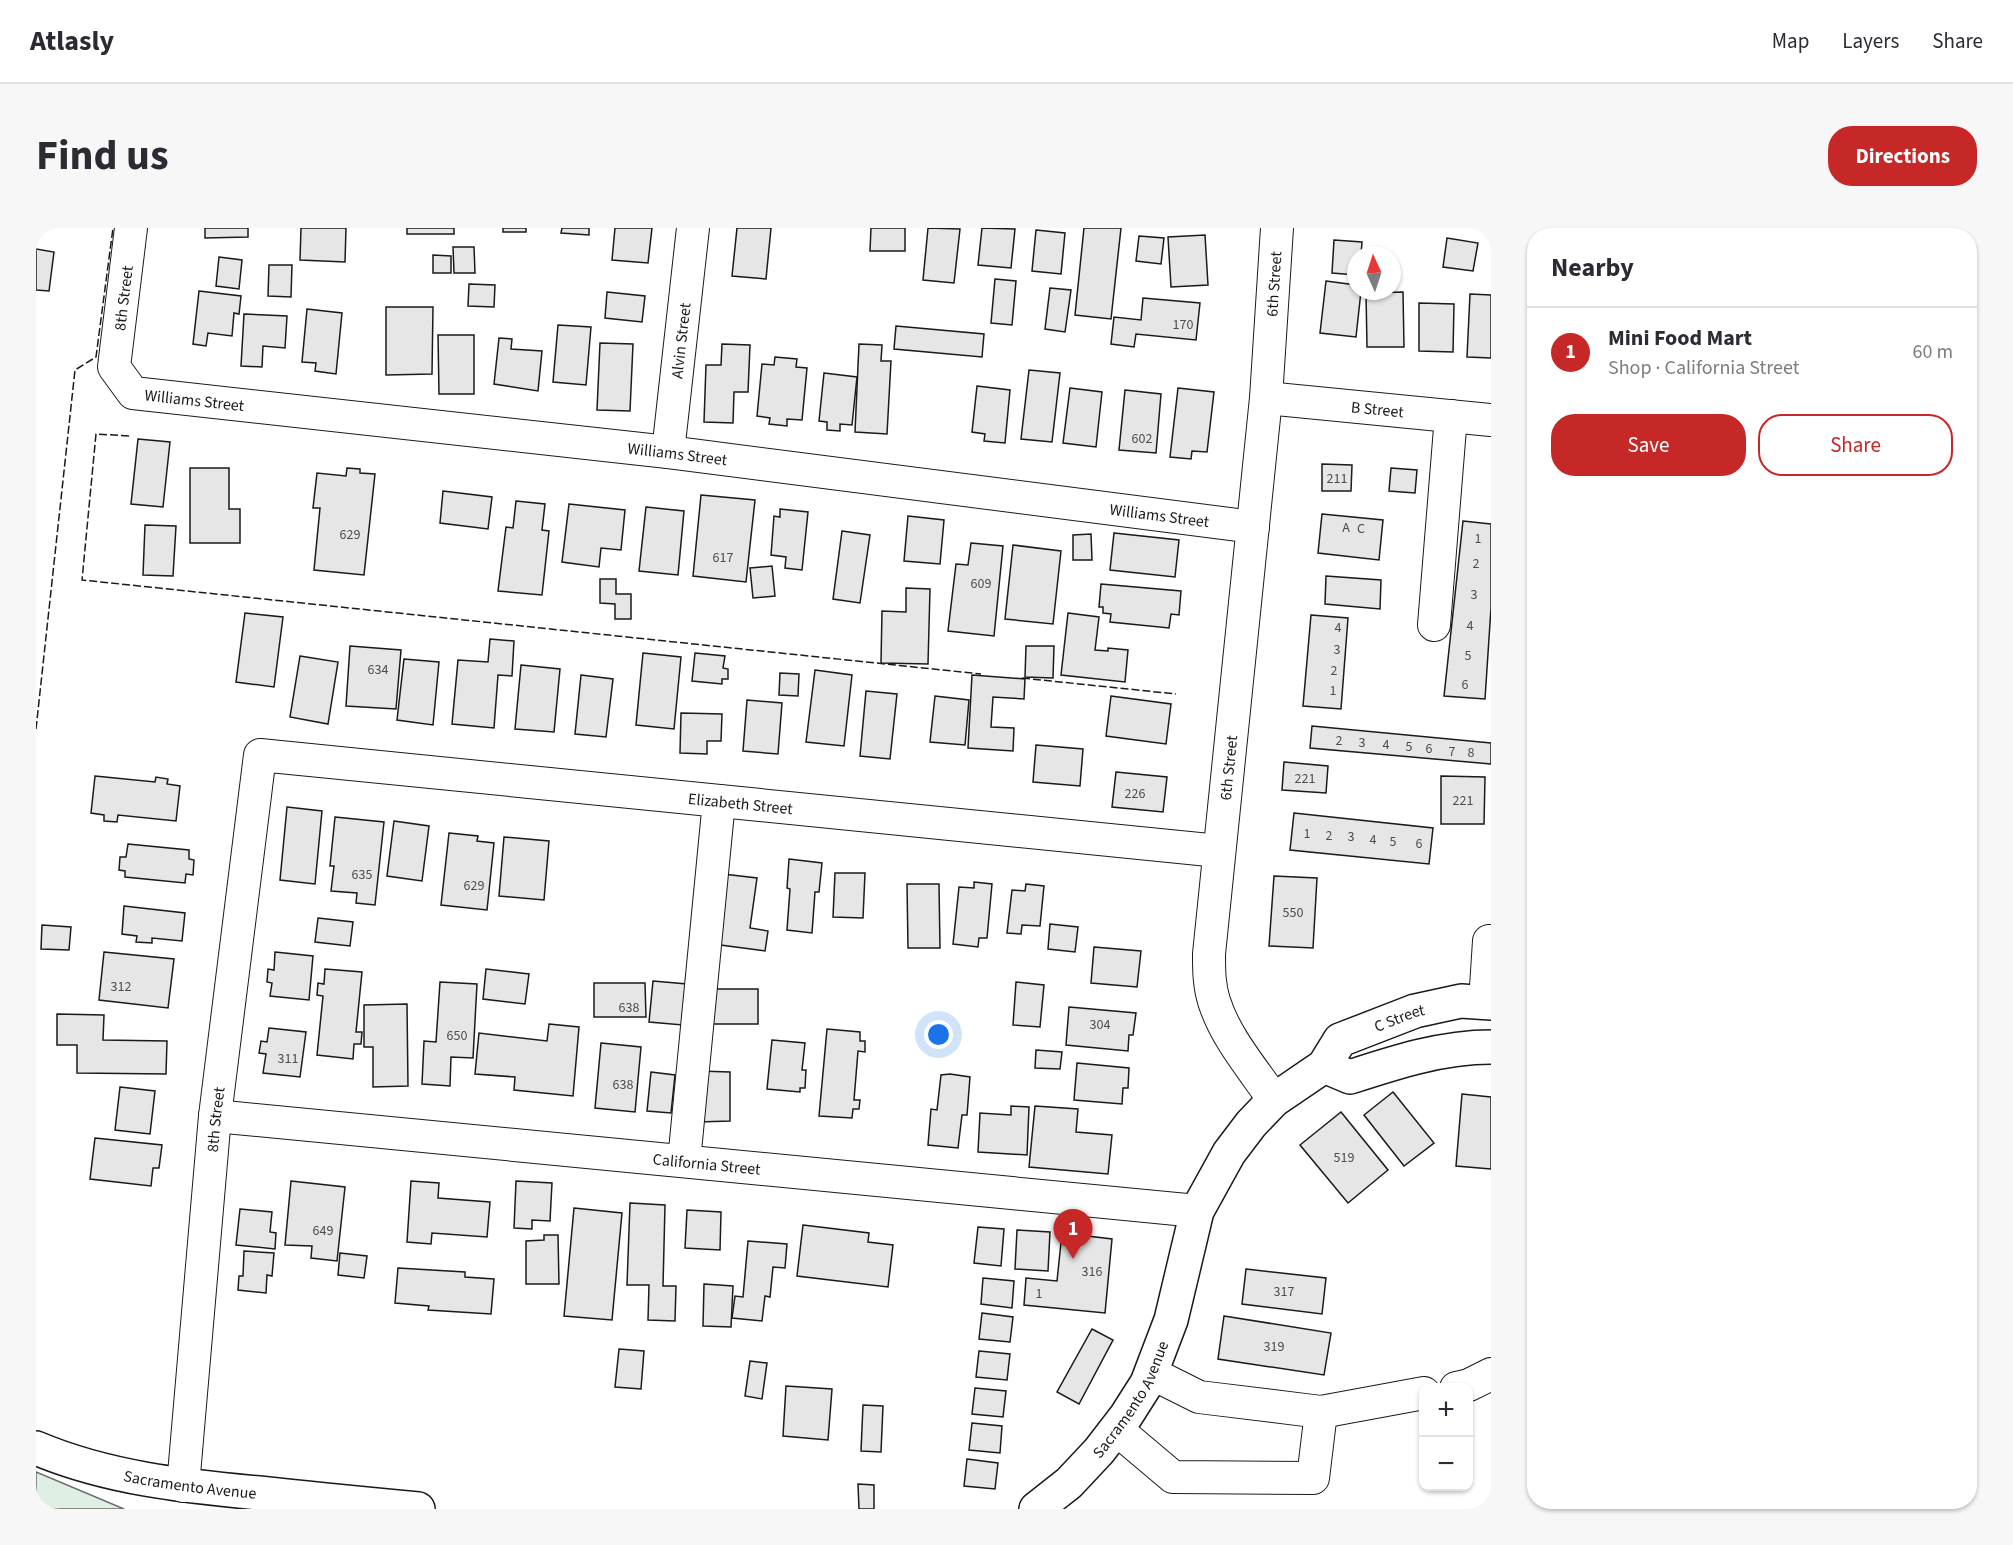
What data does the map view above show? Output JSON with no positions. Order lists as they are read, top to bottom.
{
  "streets": {
    "main road": ["C Street", "Sacramento Avenue"],
    "street": [
      "6th Street",
      "8th Street",
      "Alvin Street",
      "Williams Street",
      "B Street",
      "Elizabeth Street",
      "California Street"
    ]
  },
  "crossings": [
    ["6th Street", "Williams Street"],
    ["6th Street", "B Street"],
    ["6th Street", "Elizabeth Street"],
    ["6th Street", "C Street"],
    ["8th Street", "Williams Street"],
    ["8th Street", "Elizabeth Street"],
    ["8th Street", "California Street"],
    ["8th Street", "Sacramento Avenue"],
    ["Alvin Street", "Williams Street"],
    ["California Street", "Sacramento Avenue"]
  ],
  "house_numbers": [
    "170",
    "602",
    "211",
    "A",
    "C",
    "629",
    "1",
    "617",
    "2",
    "609",
    "3",
    "4",
    "4",
    "3",
    "5",
    "634",
    "2",
    "6",
    "1",
    "2",
    "3",
    "4",
    "5",
    "6",
    "7",
    "8",
    "221",
    "226",
    "221",
    "1",
    "2",
    "3",
    "4",
    "5",
    "6",
    "635",
    "629",
    "550",
    "312",
    "638",
    "304",
    "650",
    "311",
    "638",
    "519",
    "649",
    "316",
    "317",
    "1",
    "319"
  ],
  "north": "top",
  "page": {
    "header": "Atlasly",
    "nav": ["Map", "Layers", "Share"],
    "title": "Find us",
    "buttons": [
      "Directions",
      ["Save", "Share"]
    ],
    "heading": "Nearby",
    "list": [
      {
        "mark": "1",
        "name": "Mini Food Mart",
        "note": "Shop · California Street",
        "value": "60 m"
      }
    ],
    "pins": "1",
    "map_buttons": ["+", "−"]
  }
}
